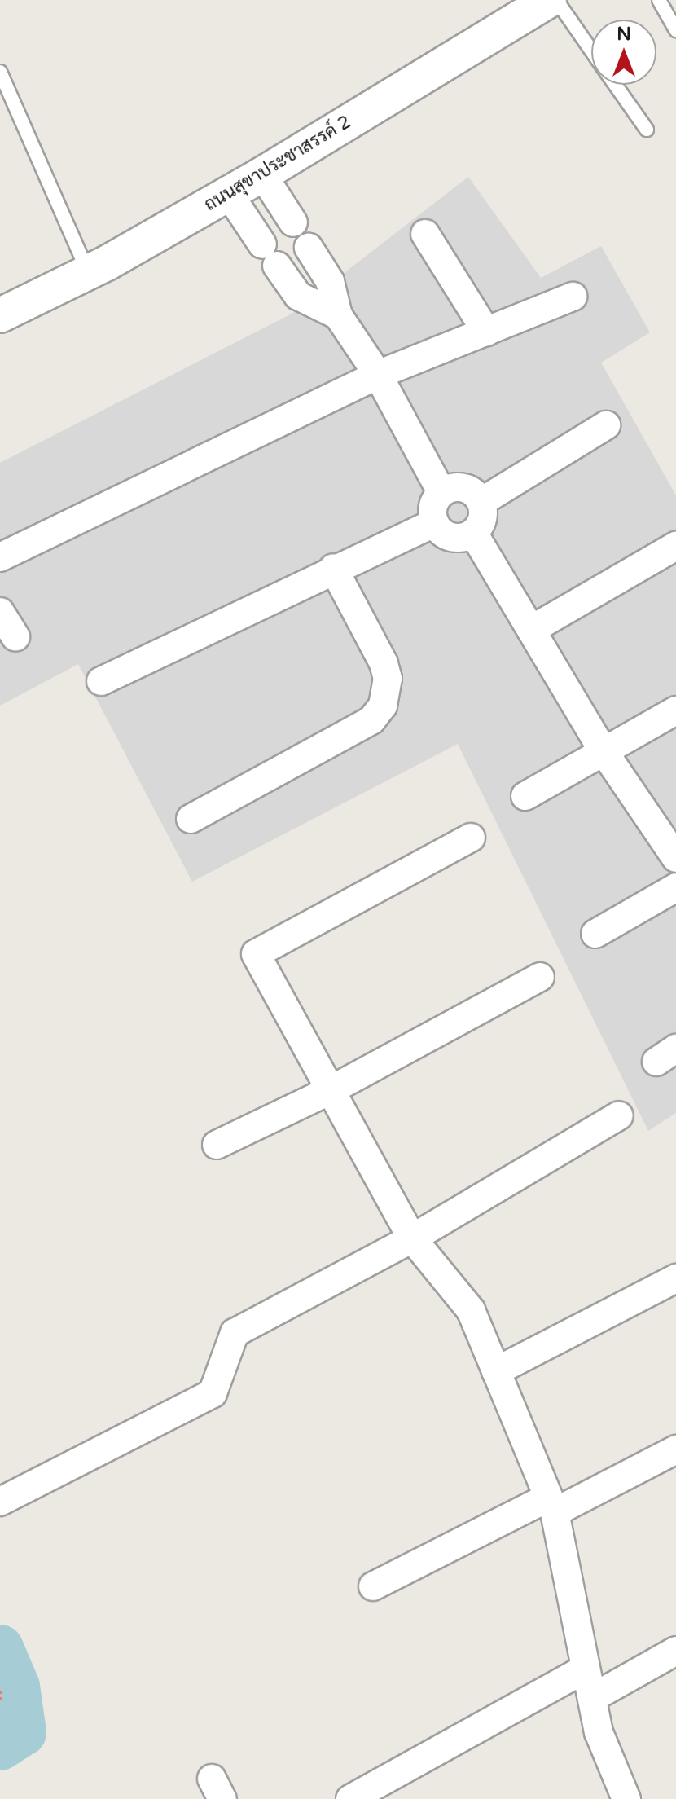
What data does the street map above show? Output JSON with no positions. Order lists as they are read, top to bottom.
{
  "streets": {
    "street": ["ถนนสุขาประชาสรรค์ 2"]
  },
  "north": "top"
}
